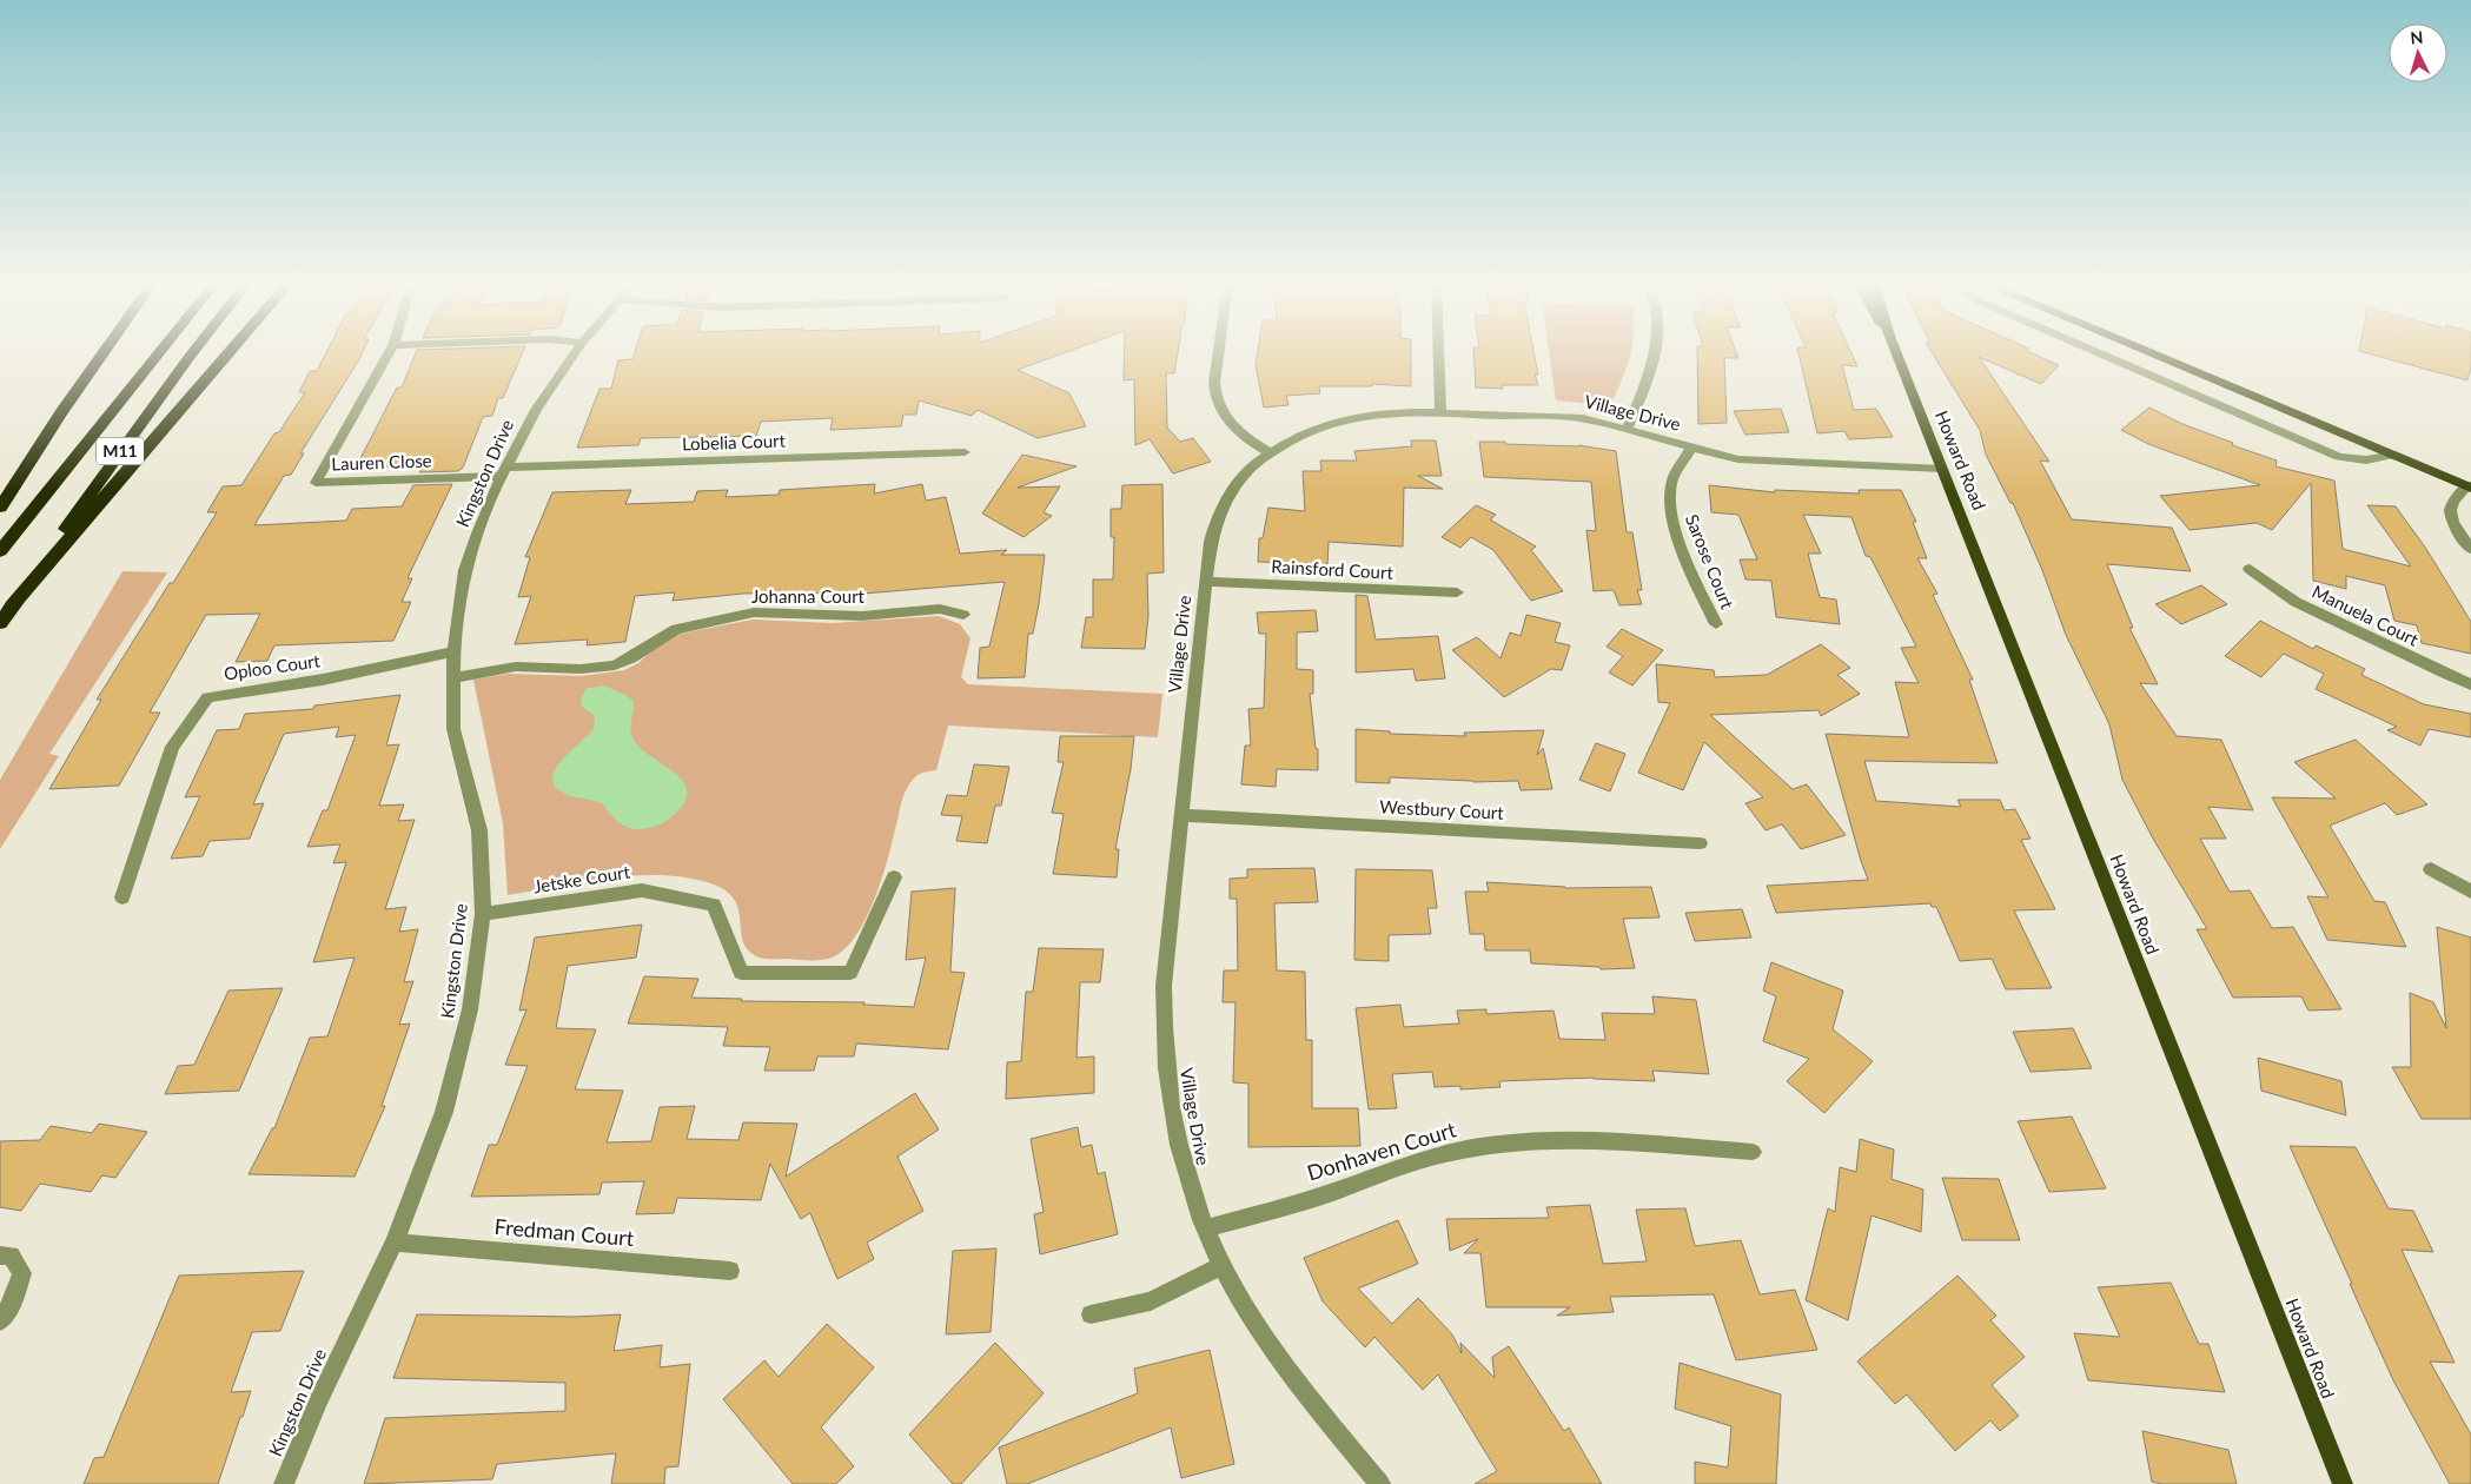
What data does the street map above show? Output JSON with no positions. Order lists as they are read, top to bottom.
{
  "streets": {
    "highway": ["M11"],
    "main road": ["Howard Road"],
    "street": [
      "Village Drive",
      "Lobelia Court",
      "Lauren Close",
      "Kingston Drive",
      "Sarose Court",
      "Rainsford Court",
      "Johanna Court",
      "Manuela Court",
      "Oploo Court",
      "Westbury Court",
      "Jetske Court",
      "Donhaven Court",
      "Fredman Court"
    ]
  },
  "crossings": [
    ["Village Drive", "Howard Road"],
    ["Village Drive", "Sarose Court"],
    ["Village Drive", "Rainsford Court"],
    ["Village Drive", "Westbury Court"],
    ["Village Drive", "Donhaven Court"],
    ["Lobelia Court", "Lauren Close"],
    ["Lobelia Court", "Kingston Drive"],
    ["Lauren Close", "Kingston Drive"],
    ["Kingston Drive", "Johanna Court"],
    ["Kingston Drive", "Oploo Court"],
    ["Kingston Drive", "Jetske Court"],
    ["Kingston Drive", "Fredman Court"]
  ],
  "north": "top"
}
